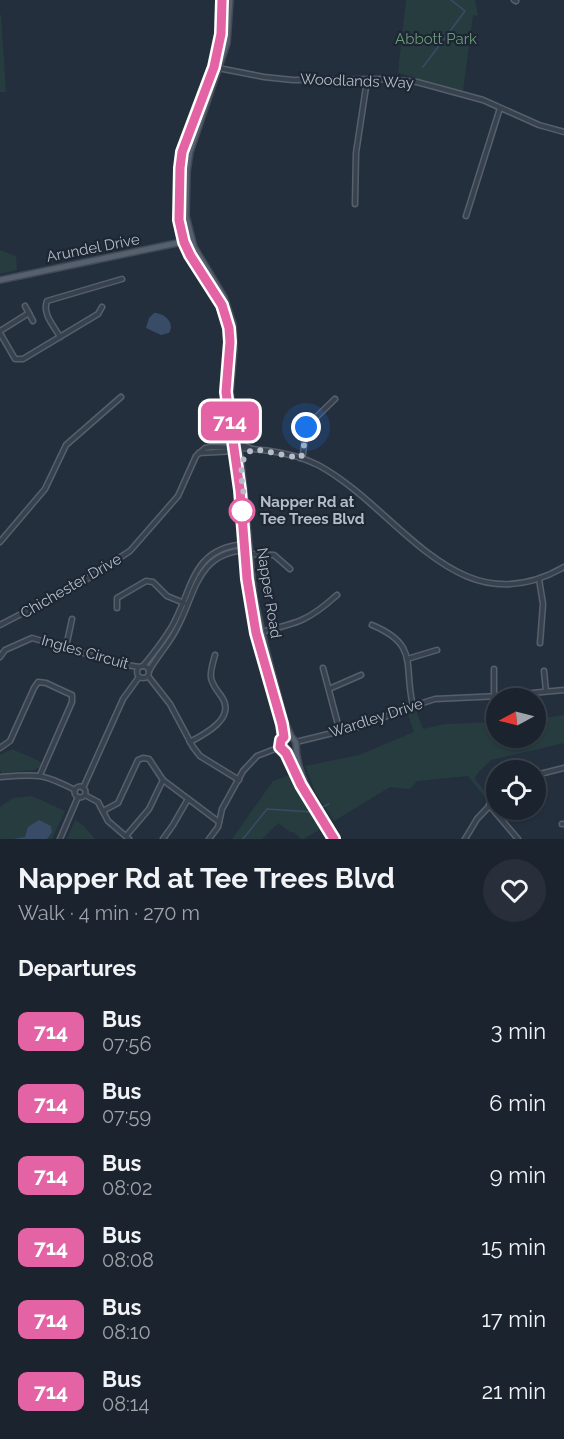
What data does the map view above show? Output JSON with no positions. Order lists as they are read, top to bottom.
{
  "streets": {
    "main road": ["Arundel Drive", "Napper Road"],
    "street": [
      "Woodlands Way",
      "Chichester Drive",
      "Ingles Circuit",
      "Wardley Drive"
    ]
  },
  "crossings": [
    ["Woodlands Way", "Napper Road"],
    ["Arundel Drive", "Napper Road"],
    ["Chichester Drive", "Napper Road"],
    ["Napper Road", "Wardley Drive"]
  ],
  "parks": ["Abbott Park"],
  "places": ["Napper Rd at Tee Trees Blvd"],
  "lines": ["bus line 714"],
  "north": "left",
  "page": {
    "on_map": "714",
    "heading": [
      ["Napper Rd at Tee Trees Blvd", "Walk · 4 min · 270 m"],
      "Departures"
    ],
    "list": [
      {
        "mark": "714",
        "name": "Bus",
        "note": "07:56",
        "value": "3 min"
      },
      {
        "mark": "714",
        "name": "Bus",
        "note": "07:59",
        "value": "6 min"
      },
      {
        "mark": "714",
        "name": "Bus",
        "note": "08:02",
        "value": "9 min"
      },
      {
        "mark": "714",
        "name": "Bus",
        "note": "08:08",
        "value": "15 min"
      },
      {
        "mark": "714",
        "name": "Bus",
        "note": "08:10",
        "value": "17 min"
      },
      {
        "mark": "714",
        "name": "Bus",
        "note": "08:14",
        "value": "21 min"
      }
    ]
  }
}
